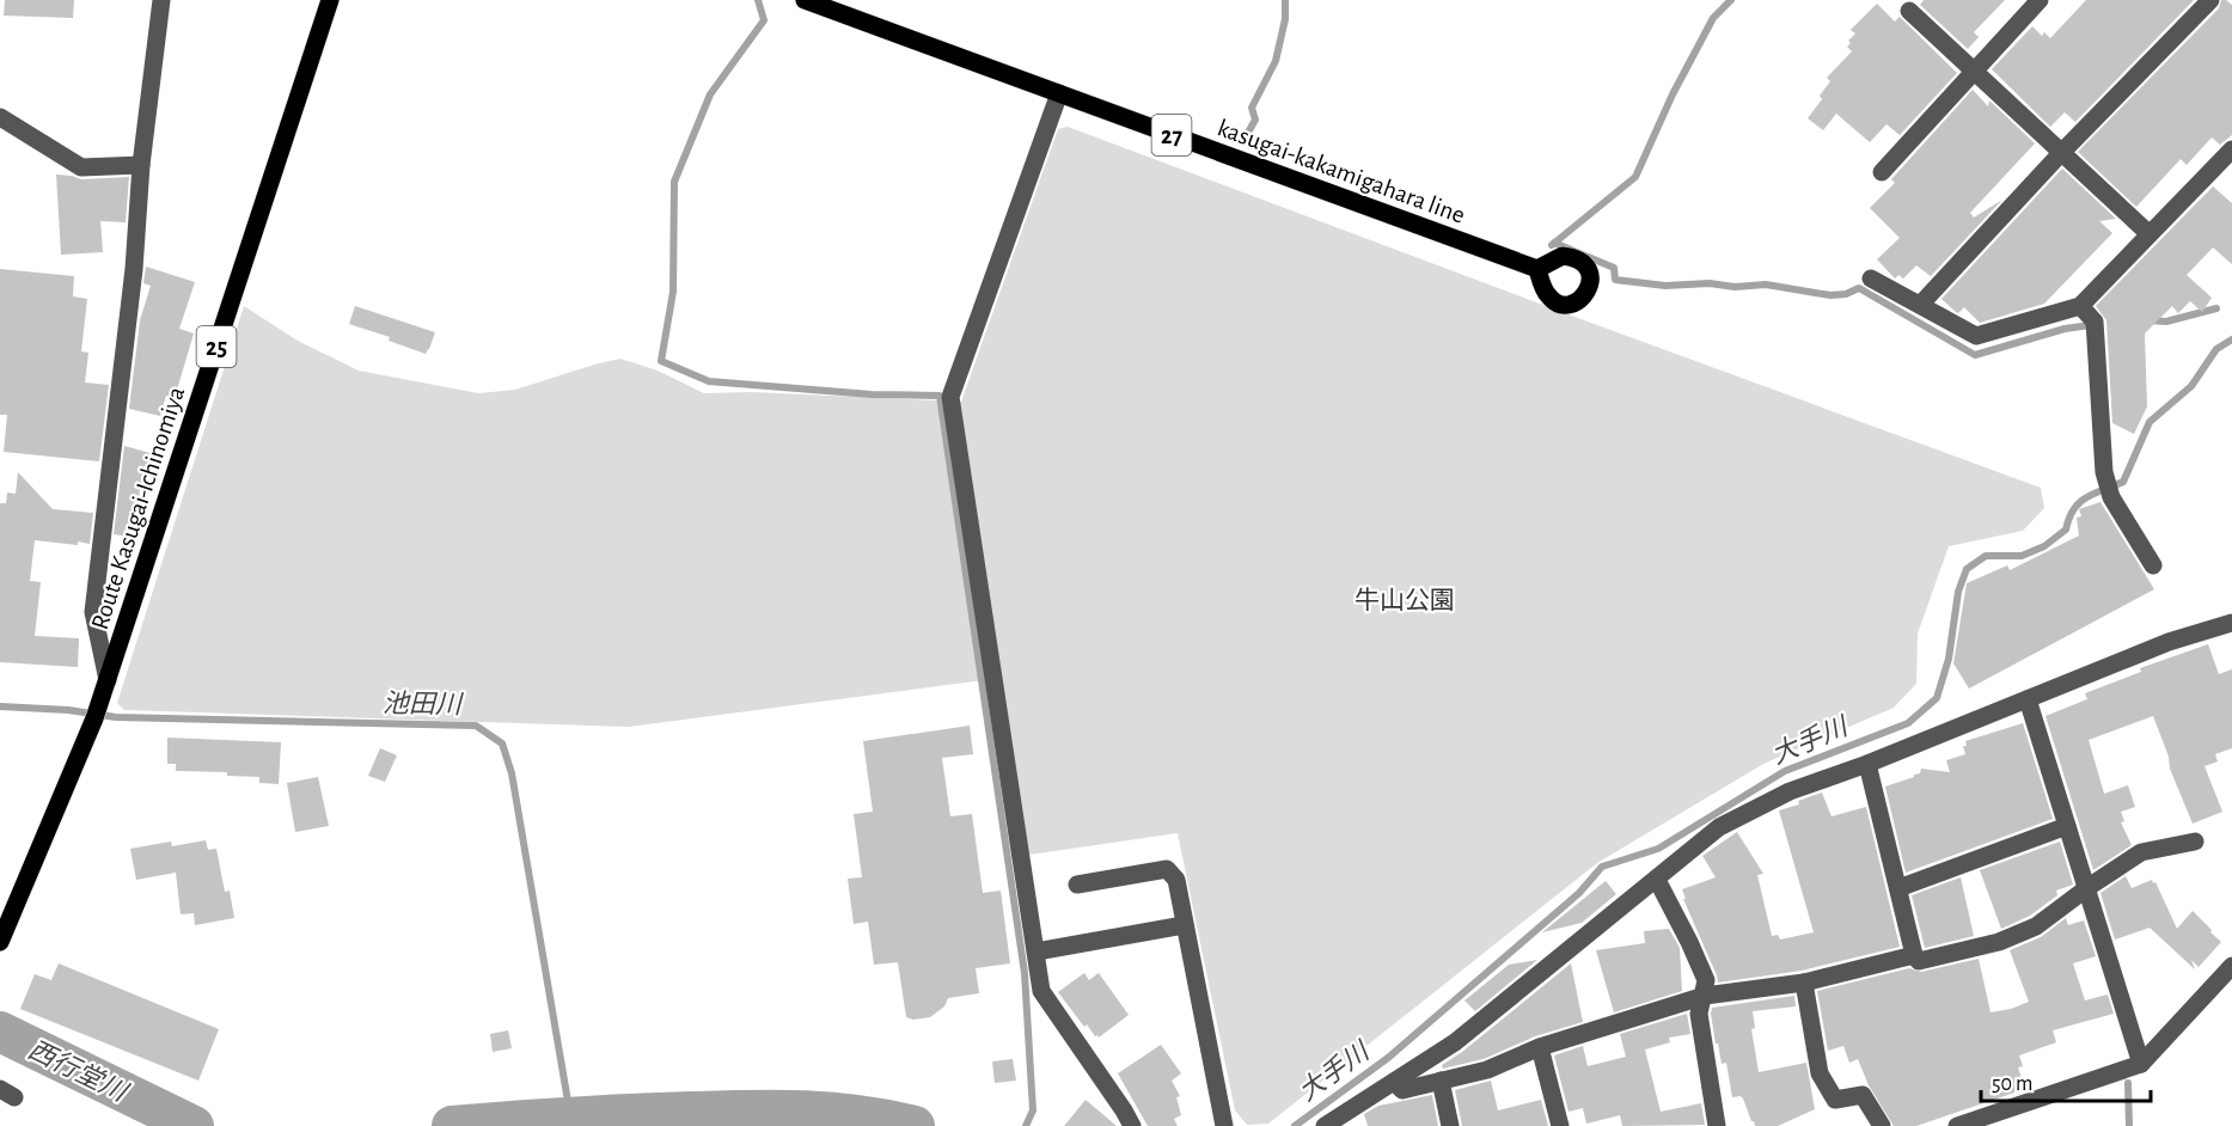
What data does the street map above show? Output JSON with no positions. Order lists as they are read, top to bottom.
{
  "streets": {
    "main road": [
      "27",
      "kasugai-kakamigahara line",
      "25",
      "Route Kasugai-Ichinomiya"
    ]
  },
  "water": ["池田川", "大手川", "西行堂川"],
  "parks": ["牛山公園"],
  "scale_bar": "50 m"
}
